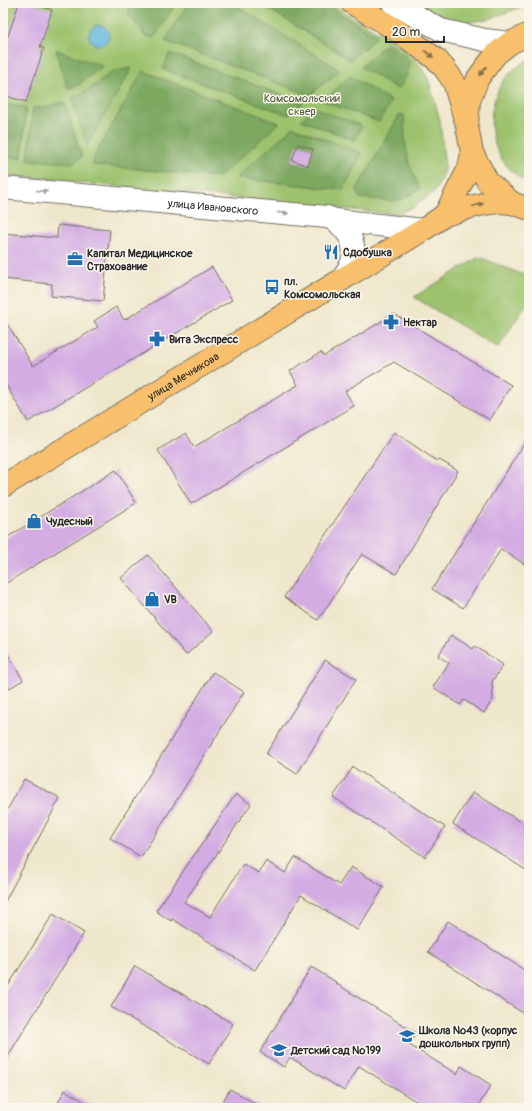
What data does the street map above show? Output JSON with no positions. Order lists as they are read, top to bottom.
{
  "streets": {
    "main road": ["улица Мечникова"],
    "street": ["улица Ивановского"]
  },
  "crossings": [
    ["улица Ивановского", "улица Мечникова"]
  ],
  "one_way": ["улица Ивановского"],
  "parks": ["Комсомольский сквер"],
  "places": {
    "restaurant": ["Сдобушка"],
    "office": ["Капитал Медицинское Страхование"],
    "bus stop": ["пл. Комсомольская"],
    "pharmacy": ["Нектар", "Вита Экспресс"],
    "shop": ["Чудесный", "VB"],
    "school or university": ["Школа №43 (корпус дошкольных групп)", "Детский сад №199"]
  },
  "scale_bar": "20 m"
}
